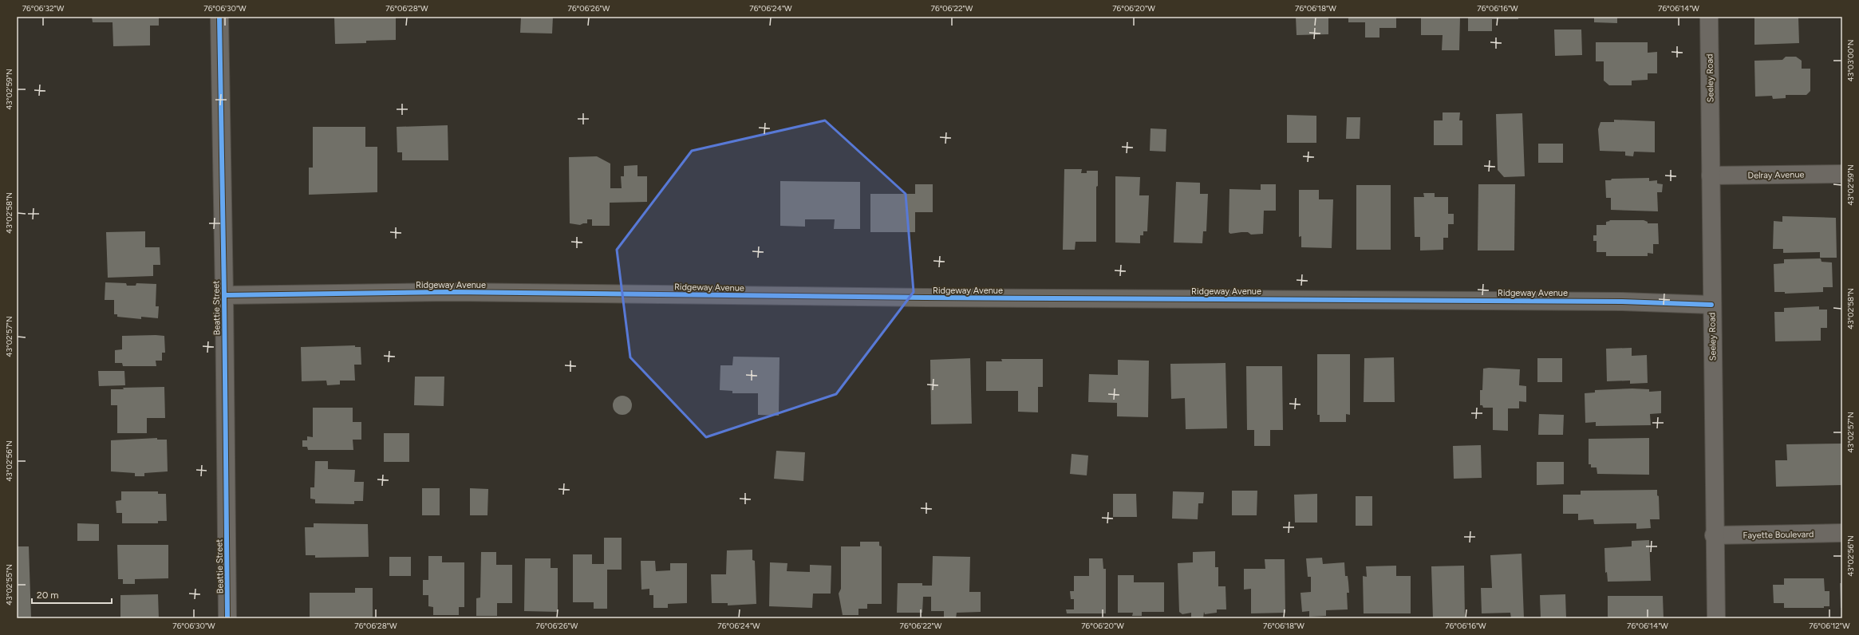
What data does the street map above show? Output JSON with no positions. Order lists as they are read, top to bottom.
{
  "streets": {
    "street": [
      "Seeley Road",
      "Delray Avenue",
      "Ridgeway Avenue",
      "Beattie Street",
      "Fayette Boulevard"
    ]
  },
  "crossings": [
    ["Seeley Road", "Delray Avenue"],
    ["Seeley Road", "Ridgeway Avenue"],
    ["Seeley Road", "Fayette Boulevard"],
    ["Ridgeway Avenue", "Beattie Street"]
  ],
  "scale_bar": "20 m",
  "coordinates": [
    "76°06'32\"W",
    "76°06'30\"W",
    "76°06'28\"W",
    "76°06'26\"W",
    "76°06'24\"W",
    "76°06'22\"W",
    "76°06'20\"W",
    "76°06'18\"W",
    "76°06'16\"W",
    "76°06'14\"W",
    "43°03'00\"N",
    "43°02'59\"N",
    "43°02'58\"N",
    "43°02'57\"N",
    "43°02'56\"N",
    "43°02'55\"N",
    "76°06'12\"W"
  ]
}
